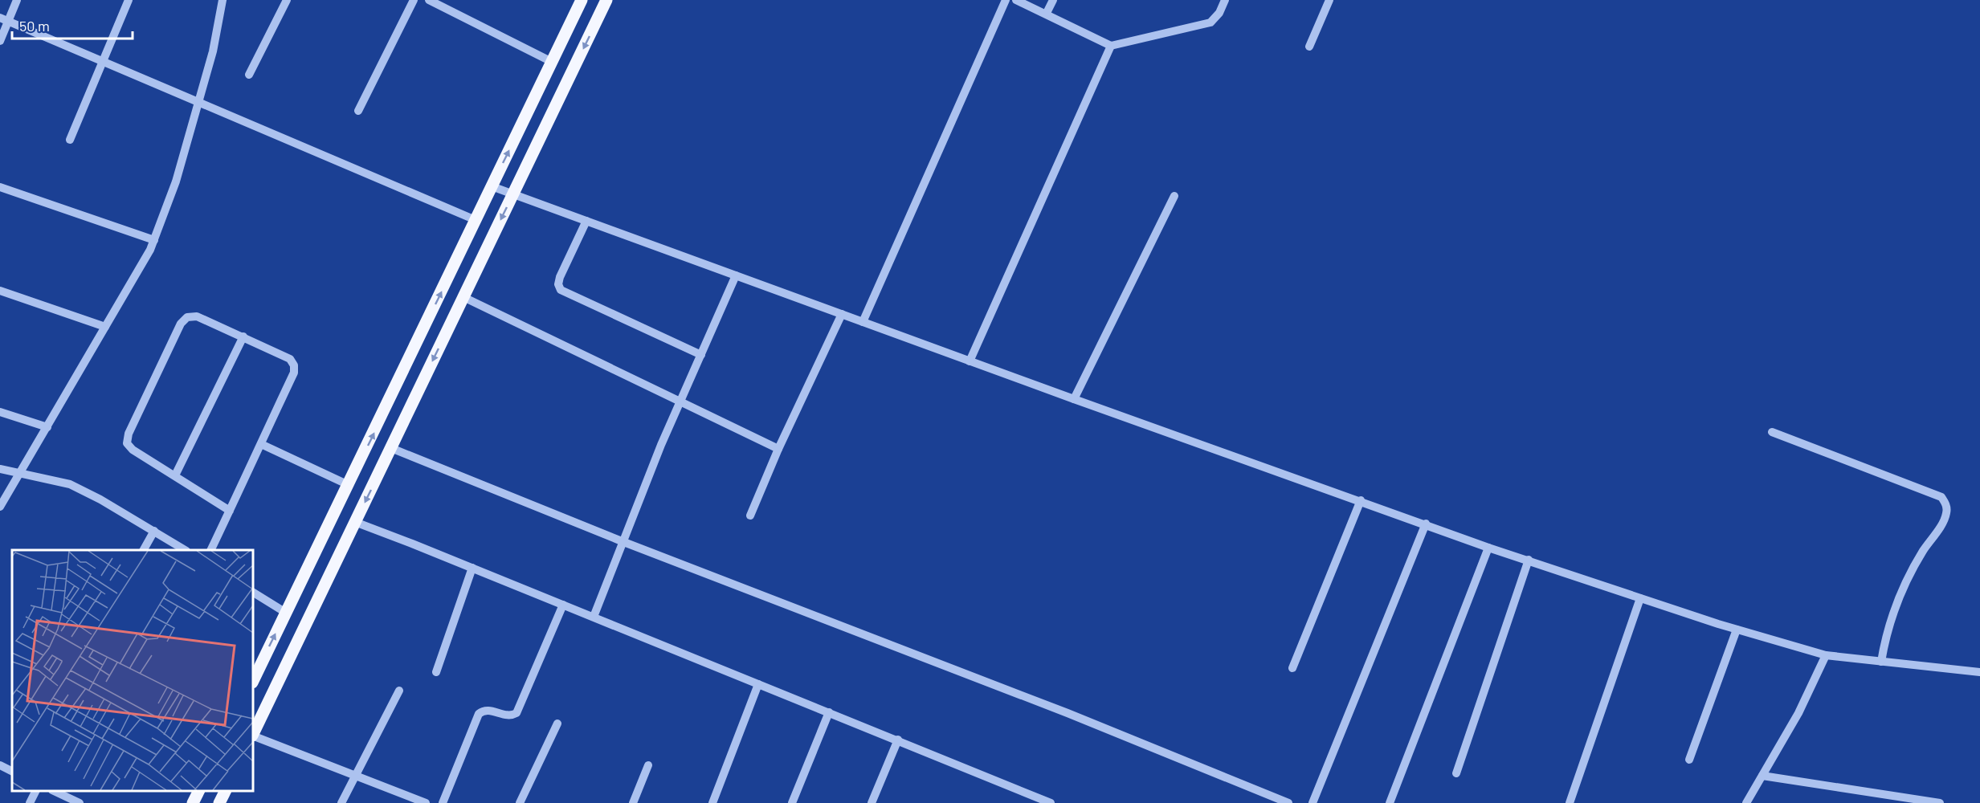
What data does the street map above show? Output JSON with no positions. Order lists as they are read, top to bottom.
{
  "scale_bar": "50 m"
}
